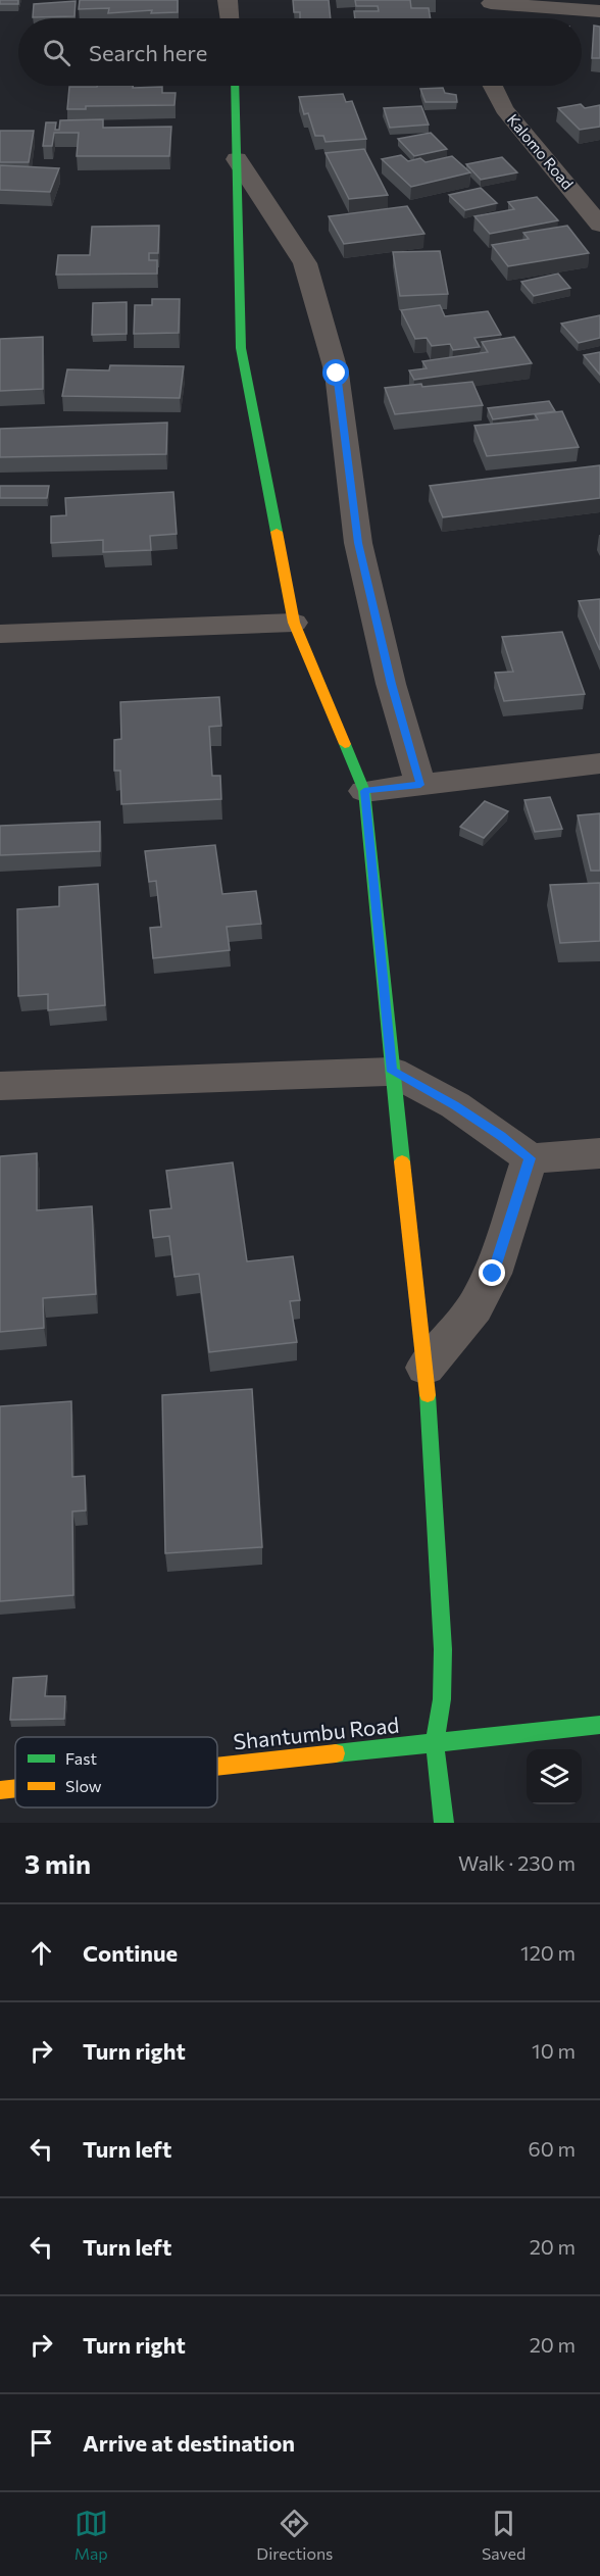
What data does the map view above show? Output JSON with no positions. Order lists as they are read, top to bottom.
{
  "streets": {
    "street": ["Kalomo Road", "Shantumbu Road"]
  },
  "legend": ["Fast", "Slow"],
  "page": {
    "search": "Search here",
    "heading": ["3 min", "Walk · 230 m"],
    "list": [
      ["Continue", "120 m"],
      ["Turn right", "10 m"],
      ["Turn left", "60 m"],
      ["Turn left", "20 m"],
      ["Turn right", "20 m"],
      "Arrive at destination"
    ],
    "nav": ["Map", "Directions", "Saved"]
  }
}
